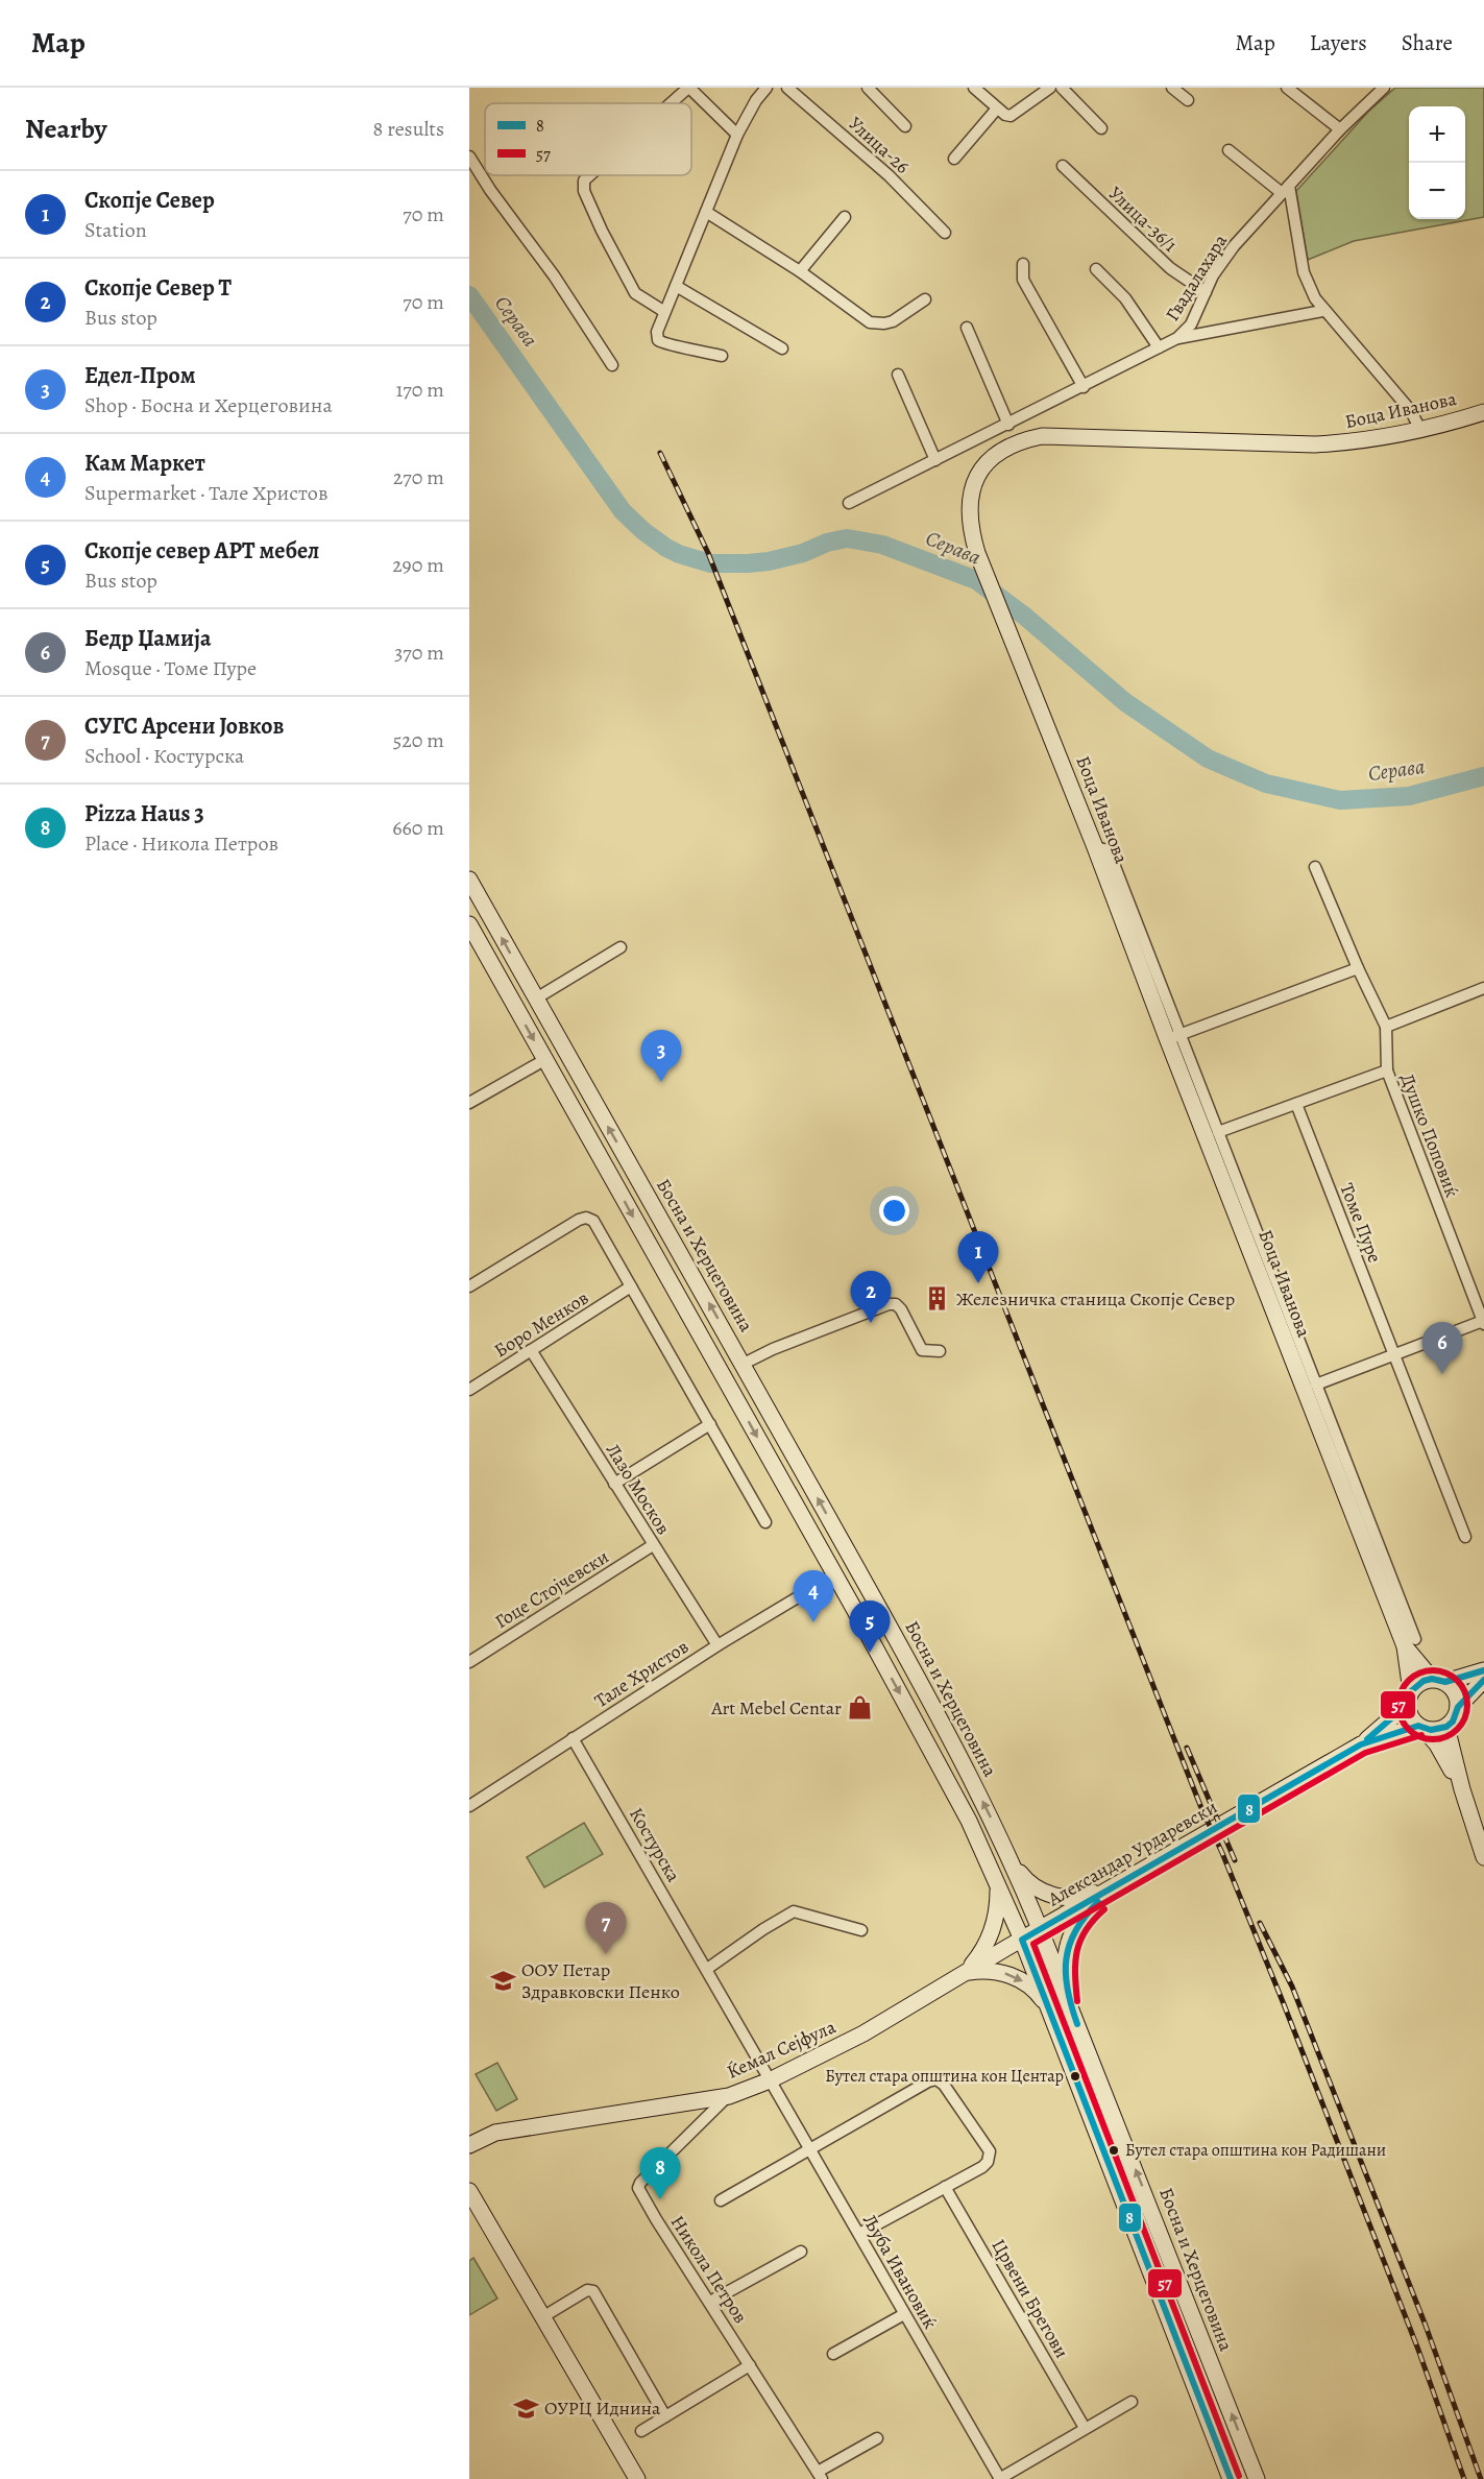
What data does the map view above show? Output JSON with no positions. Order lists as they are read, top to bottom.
{
  "streets": {
    "street": [
      "Улица-26",
      "Улица-36/1",
      "Гвадалахара",
      "Боца Иванова",
      "Душко Поповиќ",
      "Томе Пуре",
      "Босна и Херцеговина",
      "Боро Менков",
      "Лазо Москов",
      "Гоце Стојчевски",
      "Тале Христов",
      "Костурска",
      "Александар Урдаревски",
      "Ќемал Сејфула",
      "Никола Петров",
      "Љуба Ивановиќ",
      "Црвени Брегови"
    ]
  },
  "crossings": [
    ["Улица-36/1", "Гвадалахара"],
    ["Боца Иванова", "Александар Урдаревски"],
    ["Босна и Херцеговина", "Александар Урдаревски"],
    ["Боро Менков", "Лазо Москов"],
    ["Лазо Москов", "Гоце Стојчевски"],
    ["Лазо Москов", "Тале Христов"],
    ["Тале Христов", "Костурска"],
    ["Костурска", "Ќемал Сејфула"],
    ["Костурска", "Љуба Ивановиќ"],
    ["Александар Урдаревски", "Ќемал Сејфула"],
    ["Ќемал Сејфула", "Никола Петров"],
    ["Ќемал Сејфула", "Љуба Ивановиќ"]
  ],
  "water": ["Серава"],
  "places": {
    "building": ["Железничка станица Скопје Север"],
    "shop": ["Art Mebel Centar"],
    "school or university": ["ООУ Петар Здравковски Пенко", "ОУРЦ Иднина"],
    "other": ["Бутел стара општина кон Центар", "Бутел стара општина кон Радишани"]
  },
  "lines": ["transit line 8", "transit line 57"],
  "legend": ["8", "57"],
  "page": {
    "header": "Map",
    "nav": ["Map", "Layers", "Share"],
    "heading": ["Nearby", "8 results"],
    "map_buttons": ["+", "−"],
    "list": [
      {
        "mark": "1",
        "name": "Скопје Север",
        "note": "Station",
        "value": "70 m"
      },
      {
        "mark": "2",
        "name": "Скопје Север Т",
        "note": "Bus stop",
        "value": "70 m"
      },
      {
        "mark": "3",
        "name": "Едел-Пром",
        "note": "Shop · Босна и Херцеговина",
        "value": "170 m"
      },
      {
        "mark": "4",
        "name": "Кам Маркет",
        "note": "Supermarket · Тале Христов",
        "value": "270 m"
      },
      {
        "mark": "5",
        "name": "Скопје север АРТ мебел",
        "note": "Bus stop",
        "value": "290 m"
      },
      {
        "mark": "6",
        "name": "Бедр Џамија",
        "note": "Mosque · Томе Пуре",
        "value": "370 m"
      },
      {
        "mark": "7",
        "name": "СУГС Арсени Јовков",
        "note": "School · Костурска",
        "value": "520 m"
      },
      {
        "mark": "8",
        "name": "Pizza Haus 3",
        "note": "Place · Никола Петров",
        "value": "660 m"
      }
    ],
    "pins": [
      "3",
      "1",
      "2",
      "6",
      "4",
      "5",
      "7",
      "8"
    ]
  }
}
